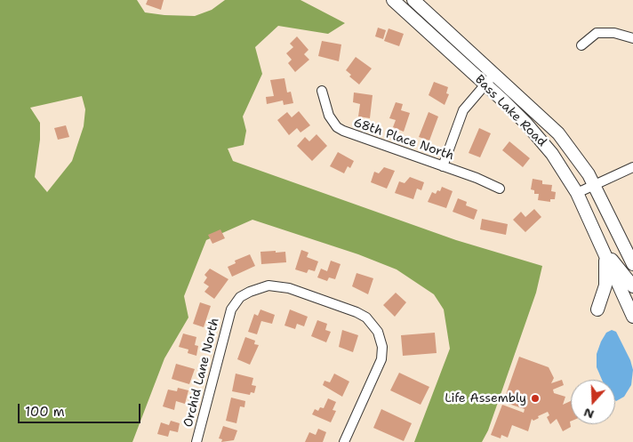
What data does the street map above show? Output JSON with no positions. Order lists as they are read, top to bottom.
{
  "streets": {
    "main road": ["Bass Lake Road"],
    "street": ["68th Place North", "Orchid Lane North"]
  },
  "places": ["Life Assembly"],
  "scale_bar": "100 m",
  "north": "bottom"
}
